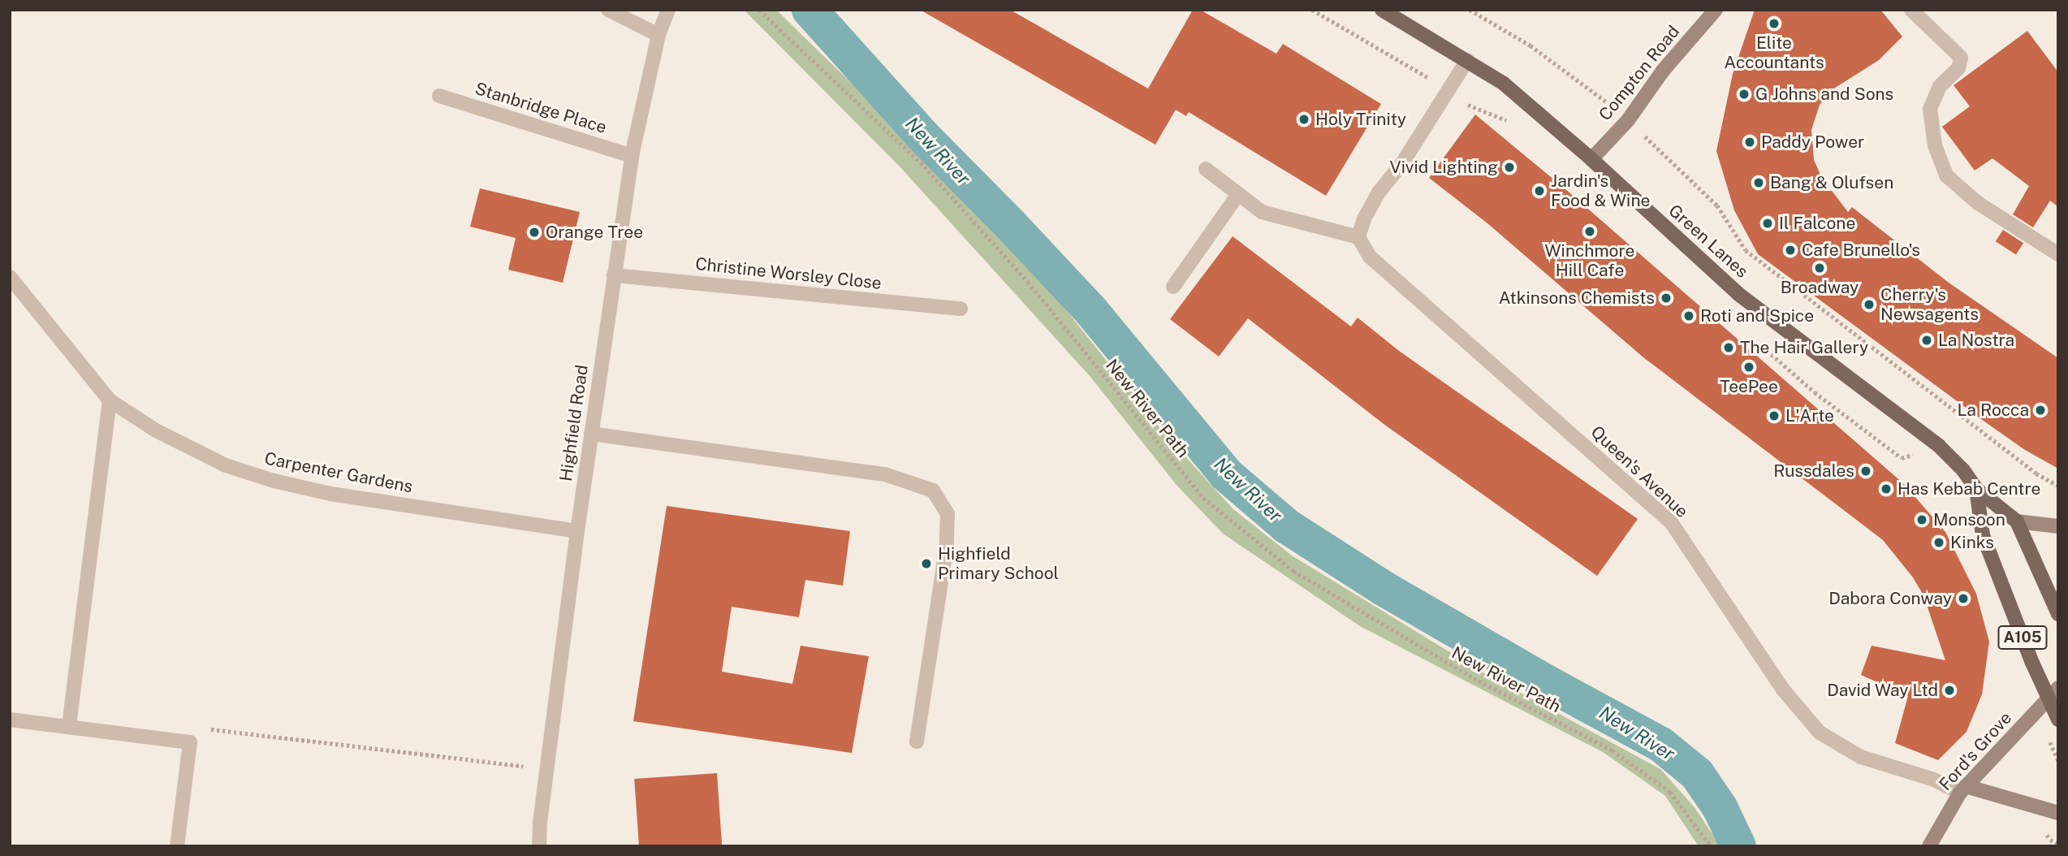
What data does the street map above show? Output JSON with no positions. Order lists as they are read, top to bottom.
{
  "streets": {
    "main road": ["Green Lanes", "A105"],
    "street": [
      "Compton Road",
      "Stanbridge Place",
      "Christine Worsley Close",
      "Highfield Road",
      "Queen's Avenue",
      "Carpenter Gardens",
      "Ford's Grove"
    ],
    "path": ["New River Path"]
  },
  "crossings": [
    ["Compton Road", "Green Lanes"],
    ["Stanbridge Place", "Highfield Road"],
    ["Green Lanes", "Ford's Grove"],
    ["Christine Worsley Close", "Highfield Road"],
    ["Highfield Road", "Carpenter Gardens"],
    ["Queen's Avenue", "Ford's Grove"]
  ],
  "water": ["New River"],
  "places": [
    "Elite Accountants",
    "G Johns and Sons",
    "Holy Trinity",
    "Paddy Power",
    "Vivid Lighting",
    "Bang & Olufsen",
    "Jardin's Food & Wine",
    "Il Falcone",
    "Winchmore Hill Cafe",
    "Orange Tree",
    "Cafe Brunello's",
    "Broadway",
    "Atkinsons Chemists",
    "Cherry's Newsagents",
    "Roti and Spice",
    "La Nostra",
    "The Hair Gallery",
    "TeePee",
    "La Rocca",
    "L'Arte",
    "Russdales",
    "Has Kebab Centre",
    "Monsoon",
    "Kinks",
    "Highfield Primary School",
    "Dabora Conway",
    "David Way Ltd"
  ]
}
